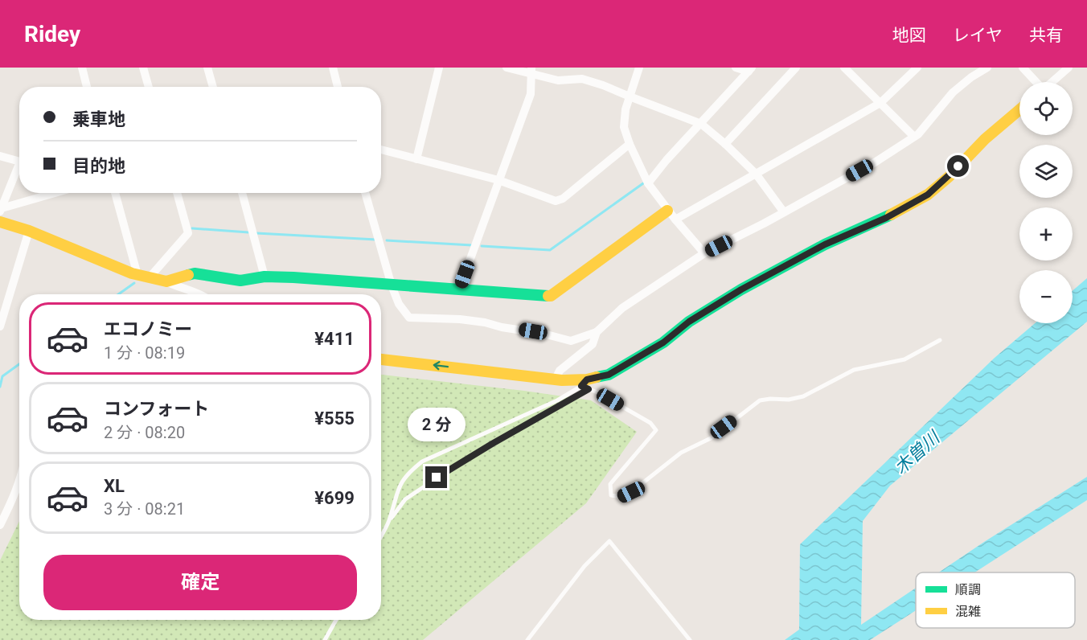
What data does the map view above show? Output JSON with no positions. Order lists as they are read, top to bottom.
{
  "water": ["木曽川"],
  "legend": ["順調", "混雑"],
  "page": {
    "header": "Ridey",
    "nav": ["地図", "レイヤ", "共有"],
    "map_buttons": ["+", "−"],
    "banner": ["乗車地", "目的地"],
    "list": [
      {
        "name": "エコノミー",
        "note": "1 分 · 08:19",
        "value": "¥411"
      },
      {
        "name": "コンフォート",
        "note": "2 分 · 08:20",
        "value": "¥555"
      },
      {
        "name": "XL",
        "note": "3 分 · 08:21",
        "value": "¥699"
      }
    ],
    "bubble": "2 分",
    "buttons": "確定"
  }
}
